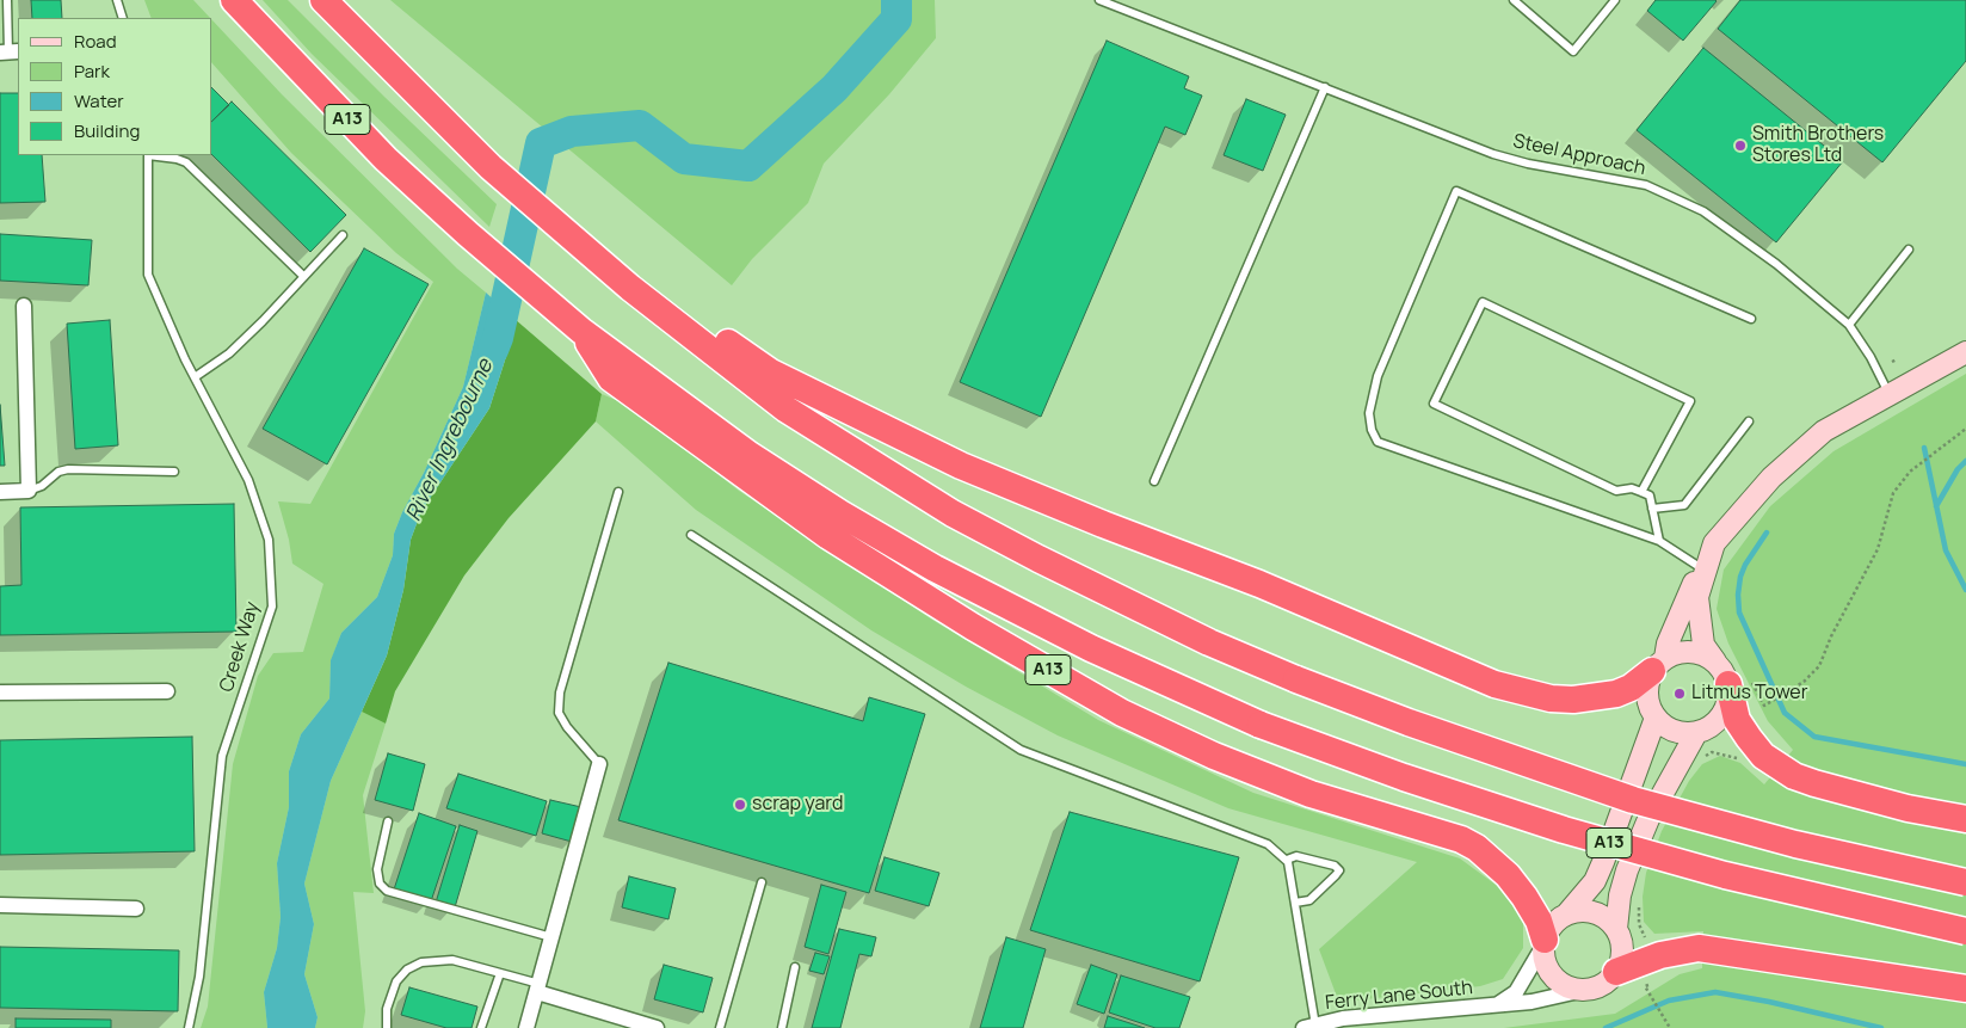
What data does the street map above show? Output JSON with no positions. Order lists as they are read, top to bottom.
{
  "streets": {
    "highway": ["A13"],
    "street": ["Ferry Lane South"],
    "lane": ["Steel Approach", "Creek Way"]
  },
  "crossings": [
    ["A13", "Ferry Lane South"]
  ],
  "water": ["River Ingrebourne"],
  "places": ["Smith Brothers Stores Ltd", "Litmus Tower", "scrap yard"],
  "legend": [
    "Road",
    "Park",
    "Water",
    "Building"
  ]
}
